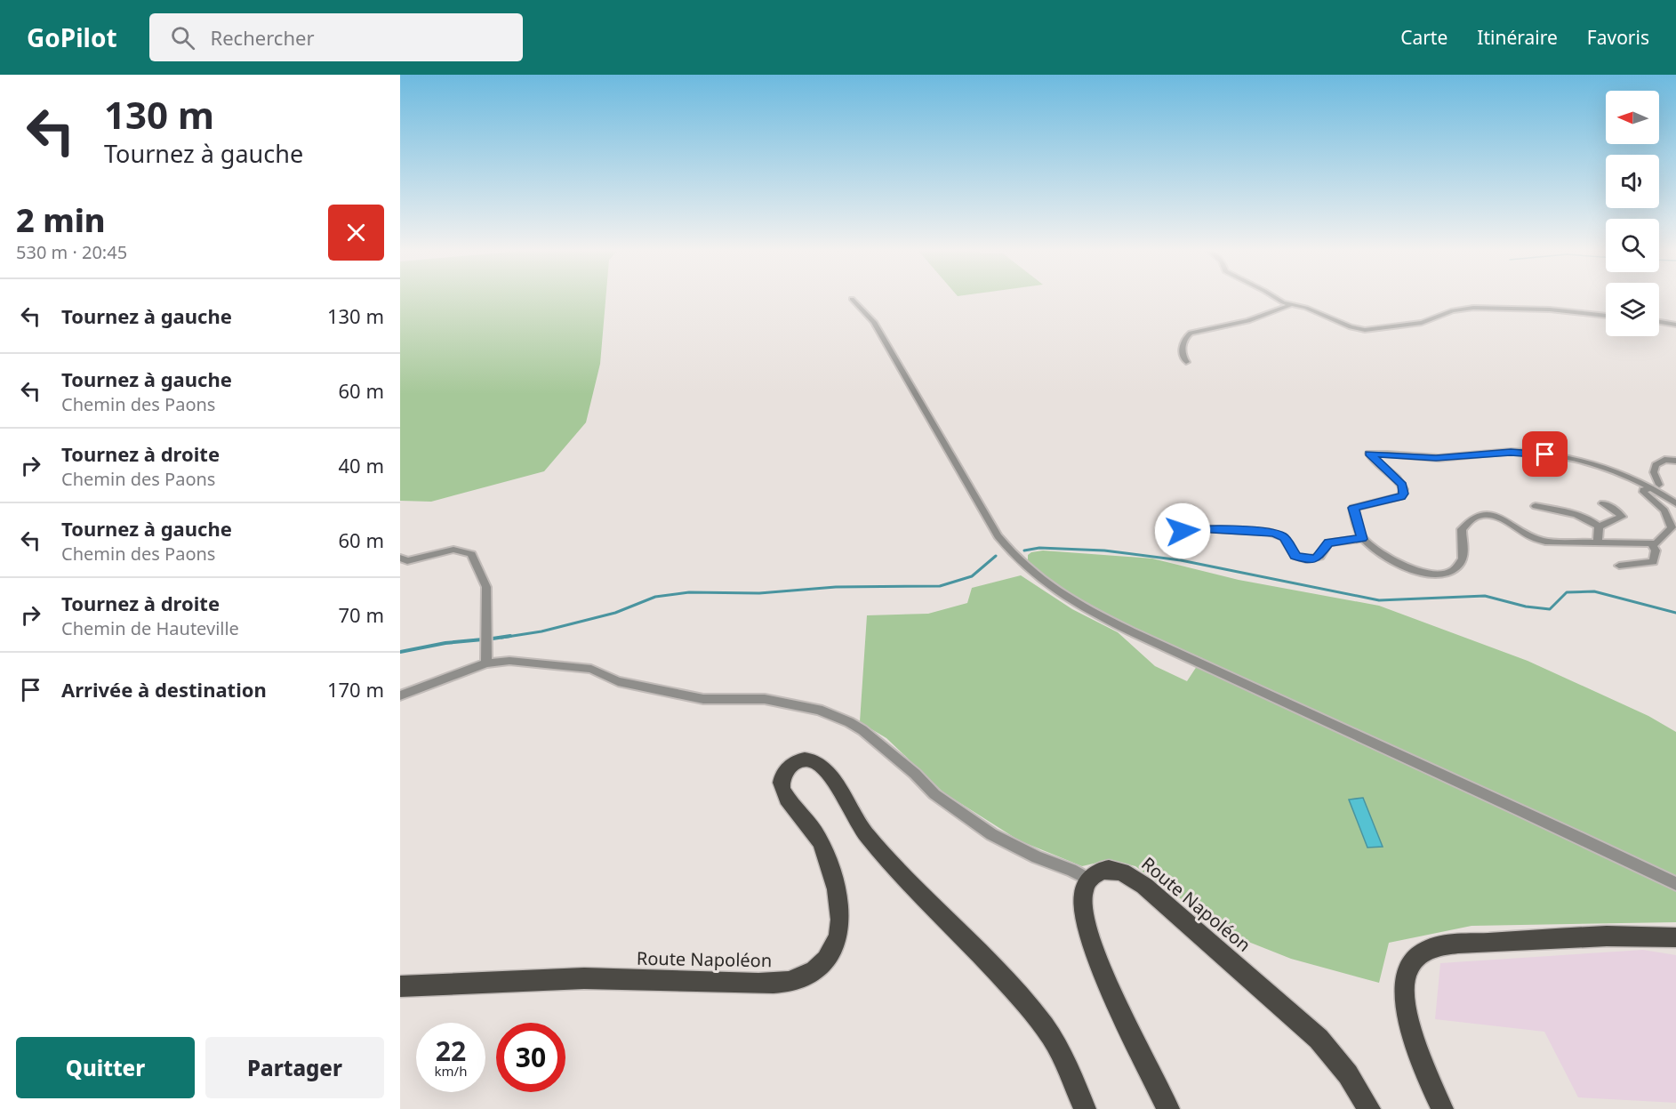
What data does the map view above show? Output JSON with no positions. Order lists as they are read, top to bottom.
{
  "streets": {
    "main road": ["Route Napoléon"]
  },
  "north": "left",
  "page": {
    "header": "GoPilot",
    "search": "Rechercher",
    "nav": ["Carte", "Itinéraire", "Favoris"],
    "turn": ["130 m", "Tournez à gauche"],
    "heading": ["2 min", "530 m · 20:45"],
    "list": [
      {
        "name": "Tournez à gauche",
        "value": "130 m"
      },
      {
        "name": "Tournez à gauche",
        "note": "Chemin des Paons",
        "value": "60 m"
      },
      {
        "name": "Tournez à droite",
        "note": "Chemin des Paons",
        "value": "40 m"
      },
      {
        "name": "Tournez à gauche",
        "note": "Chemin des Paons",
        "value": "60 m"
      },
      {
        "name": "Tournez à droite",
        "note": "Chemin de Hauteville",
        "value": "70 m"
      },
      {
        "name": "Arrivée à destination",
        "value": "170 m"
      }
    ],
    "speed": "22 km/h",
    "limit": "30",
    "buttons": ["Quitter", "Partager"]
  }
}
